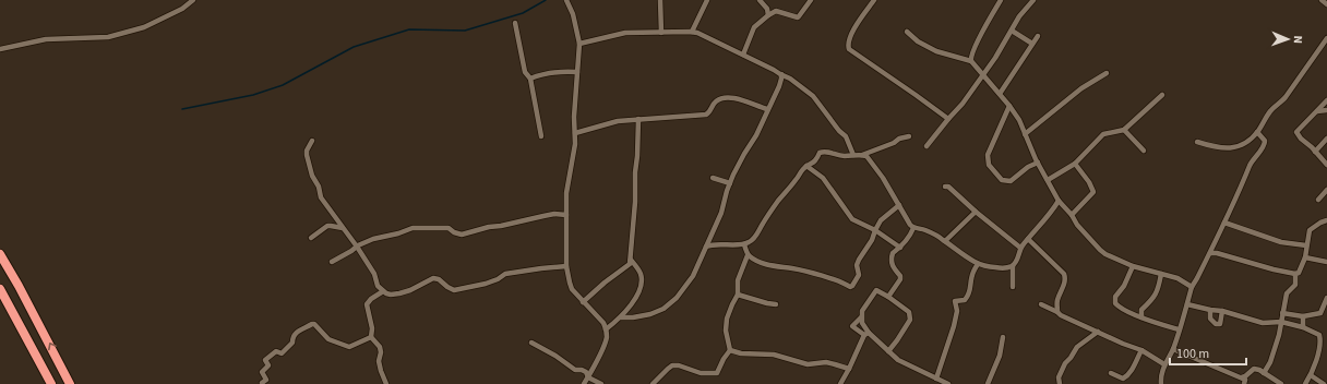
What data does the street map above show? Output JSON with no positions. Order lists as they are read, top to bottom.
{
  "scale_bar": "100 m",
  "north": "right"
}
